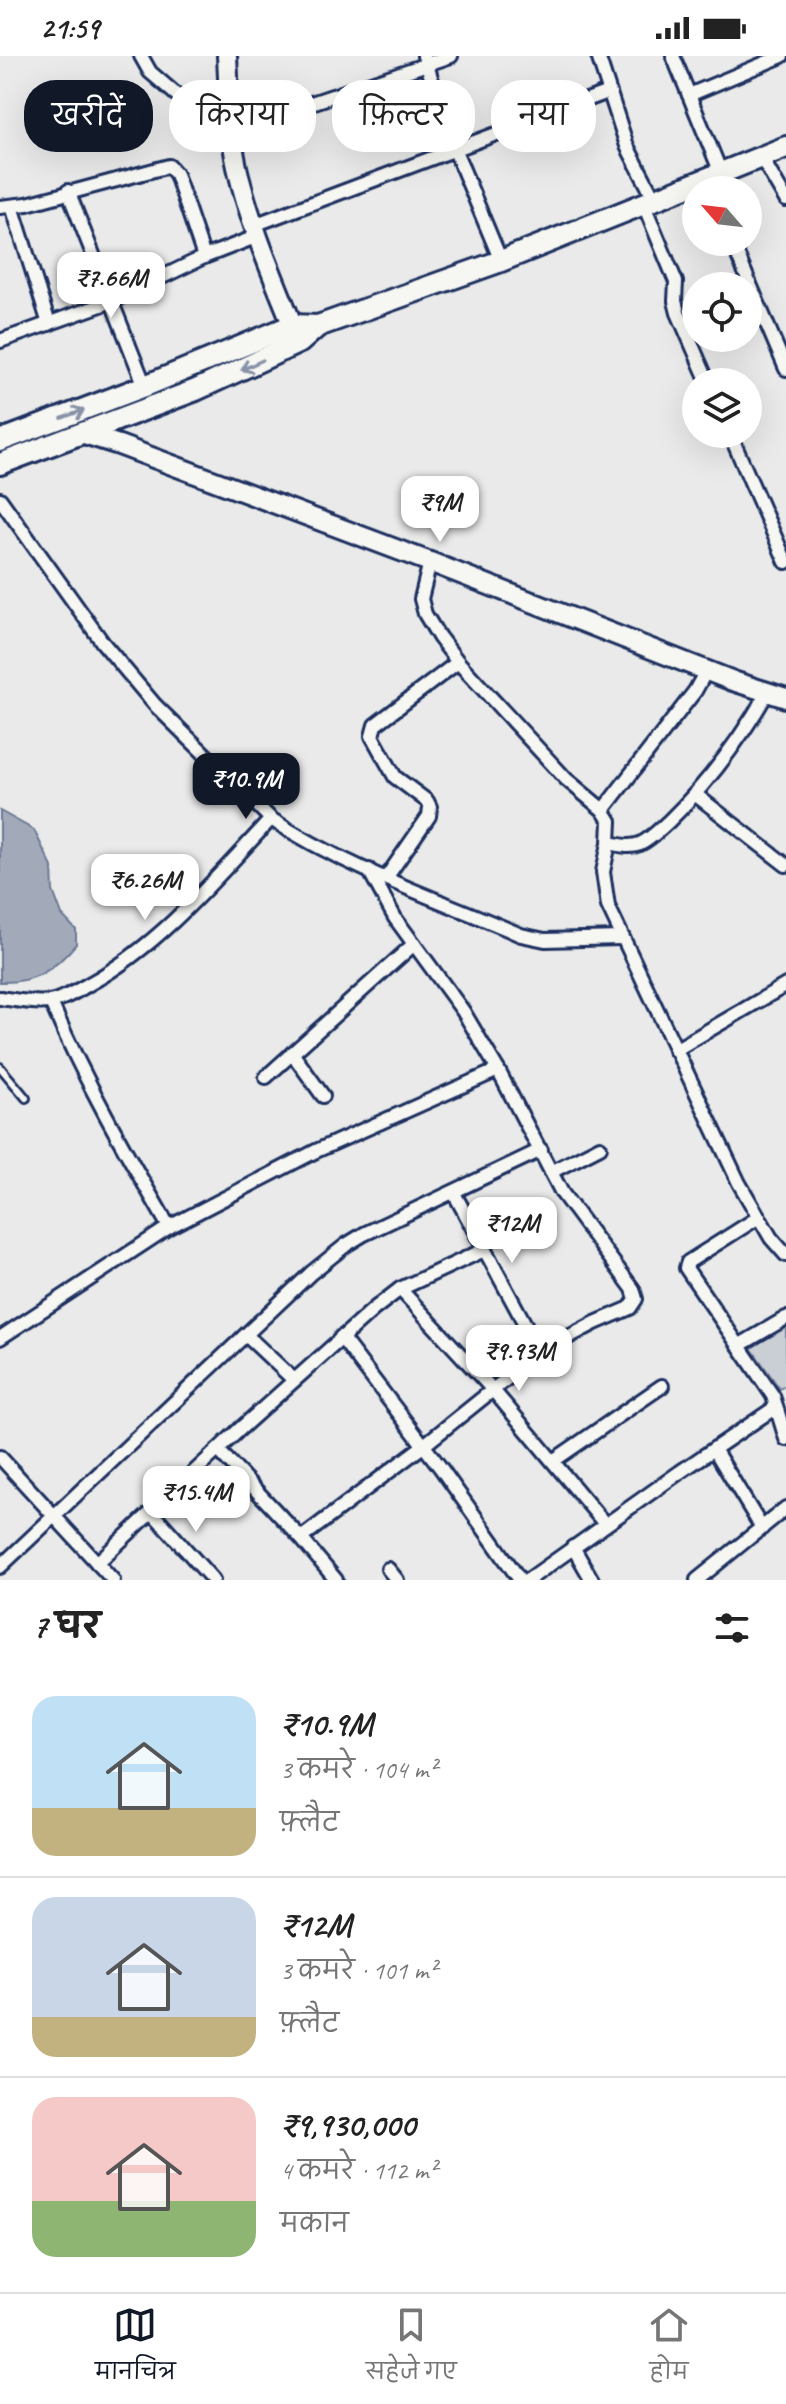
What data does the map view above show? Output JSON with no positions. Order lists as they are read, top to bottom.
{
  "north": "top left",
  "page": {
    "status": "21:59",
    "chip": [
      "खरीदें",
      "किराया",
      "फ़िल्टर",
      "नया"
    ],
    "price": [
      "₹7.66M",
      "₹9M",
      "₹10.9M",
      "₹6.26M",
      "₹12M",
      "₹9.93M",
      "₹15.4M"
    ],
    "heading": "7 घर",
    "list": [
      {
        "name": "₹10.9M",
        "note": "3 कमरे · 104 m² · फ़्लैट"
      },
      {
        "name": "₹12M",
        "note": "3 कमरे · 101 m² · फ़्लैट"
      },
      {
        "name": "₹9,930,000",
        "note": "4 कमरे · 112 m² · मकान"
      }
    ],
    "tabs": ["मानचित्र", "सहेजे गए", "होम"]
  }
}
